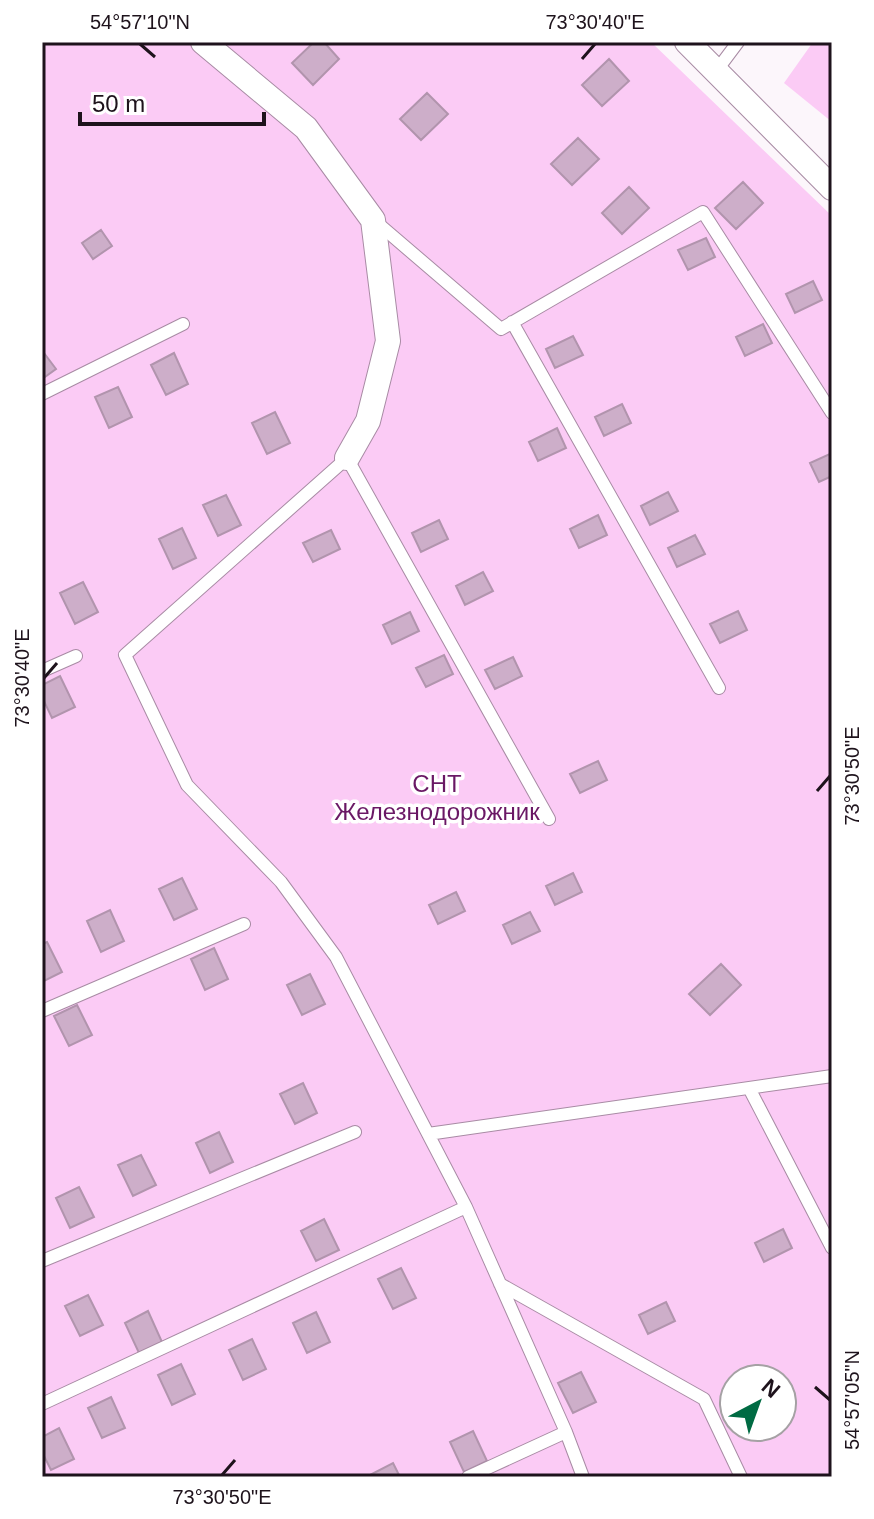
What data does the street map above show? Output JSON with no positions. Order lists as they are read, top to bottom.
{
  "parks": ["СНТ Железнодорожник"],
  "scale_bar": "50 m",
  "north": "top right",
  "coordinates": [
    "54°57'10\"N",
    "73°30'40\"E",
    "73°30'50\"E",
    "54°57'05\"N"
  ]
}
